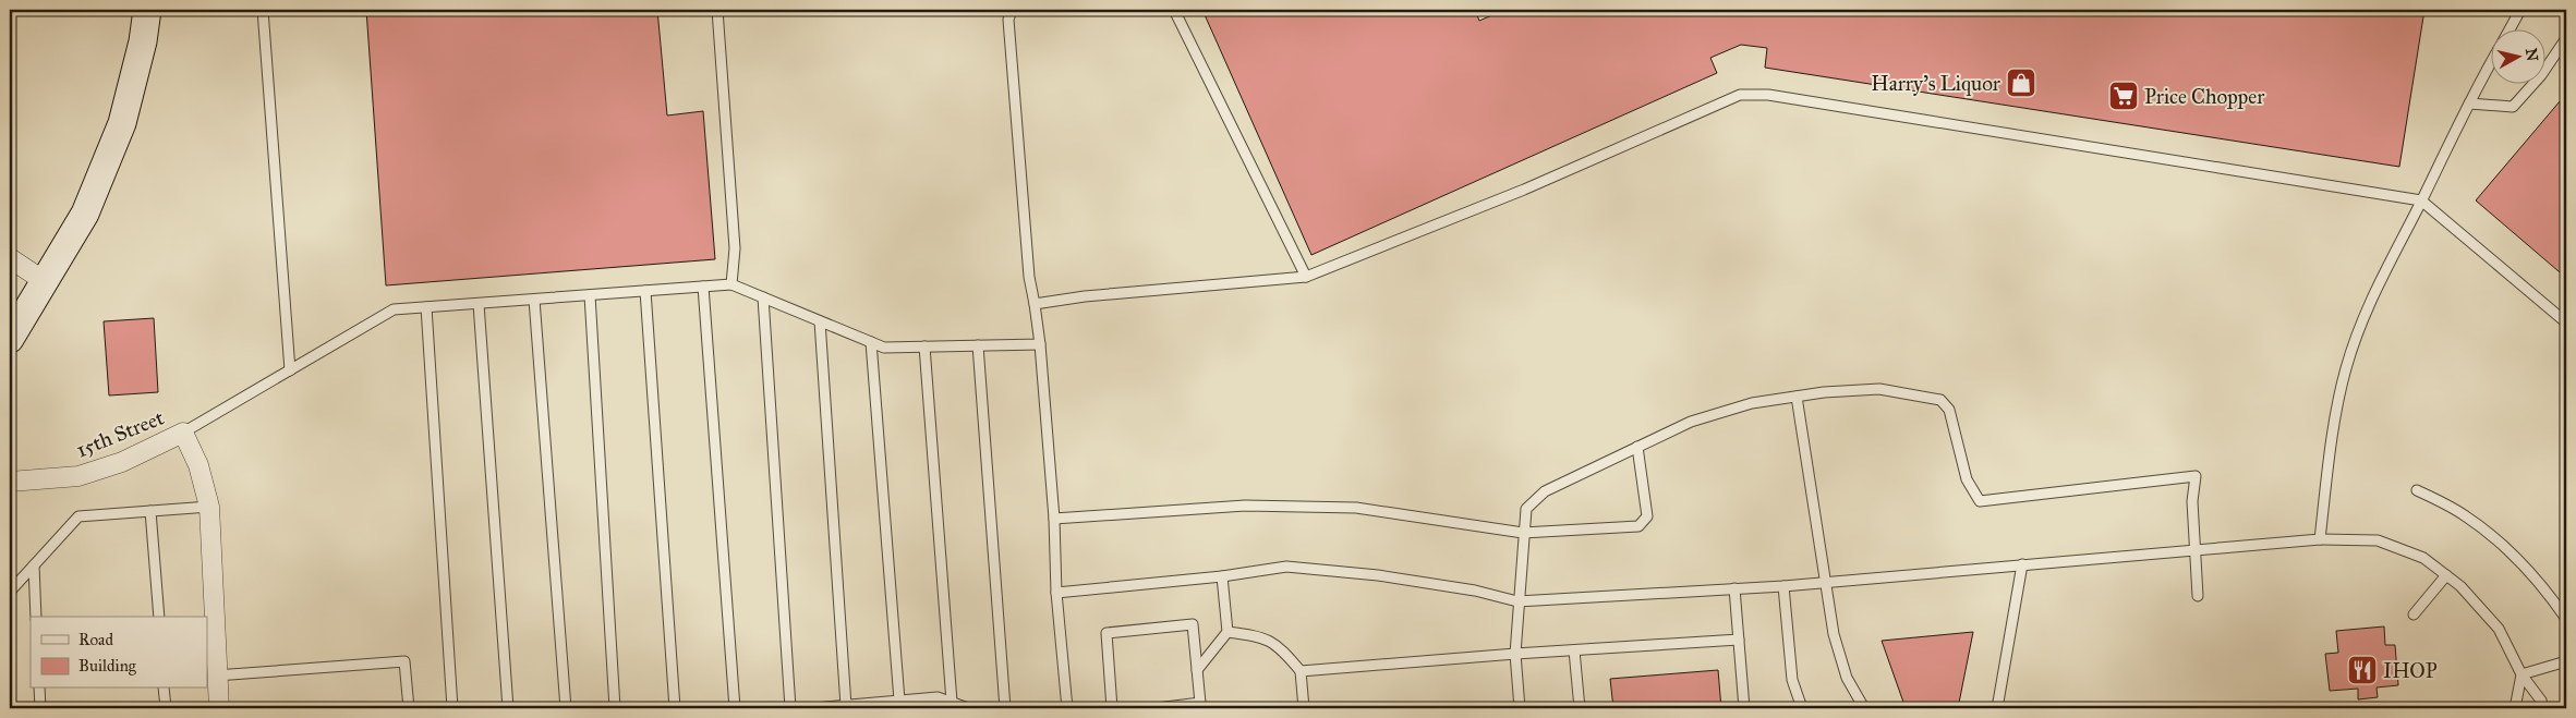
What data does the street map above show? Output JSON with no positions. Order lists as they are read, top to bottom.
{
  "streets": {
    "street": ["15th Street"]
  },
  "places": {
    "shop": ["Harry's Liquor"],
    "supermarket": ["Price Chopper"],
    "restaurant": ["IHOP"]
  },
  "legend": ["Road", "Building"],
  "north": "right"
}
